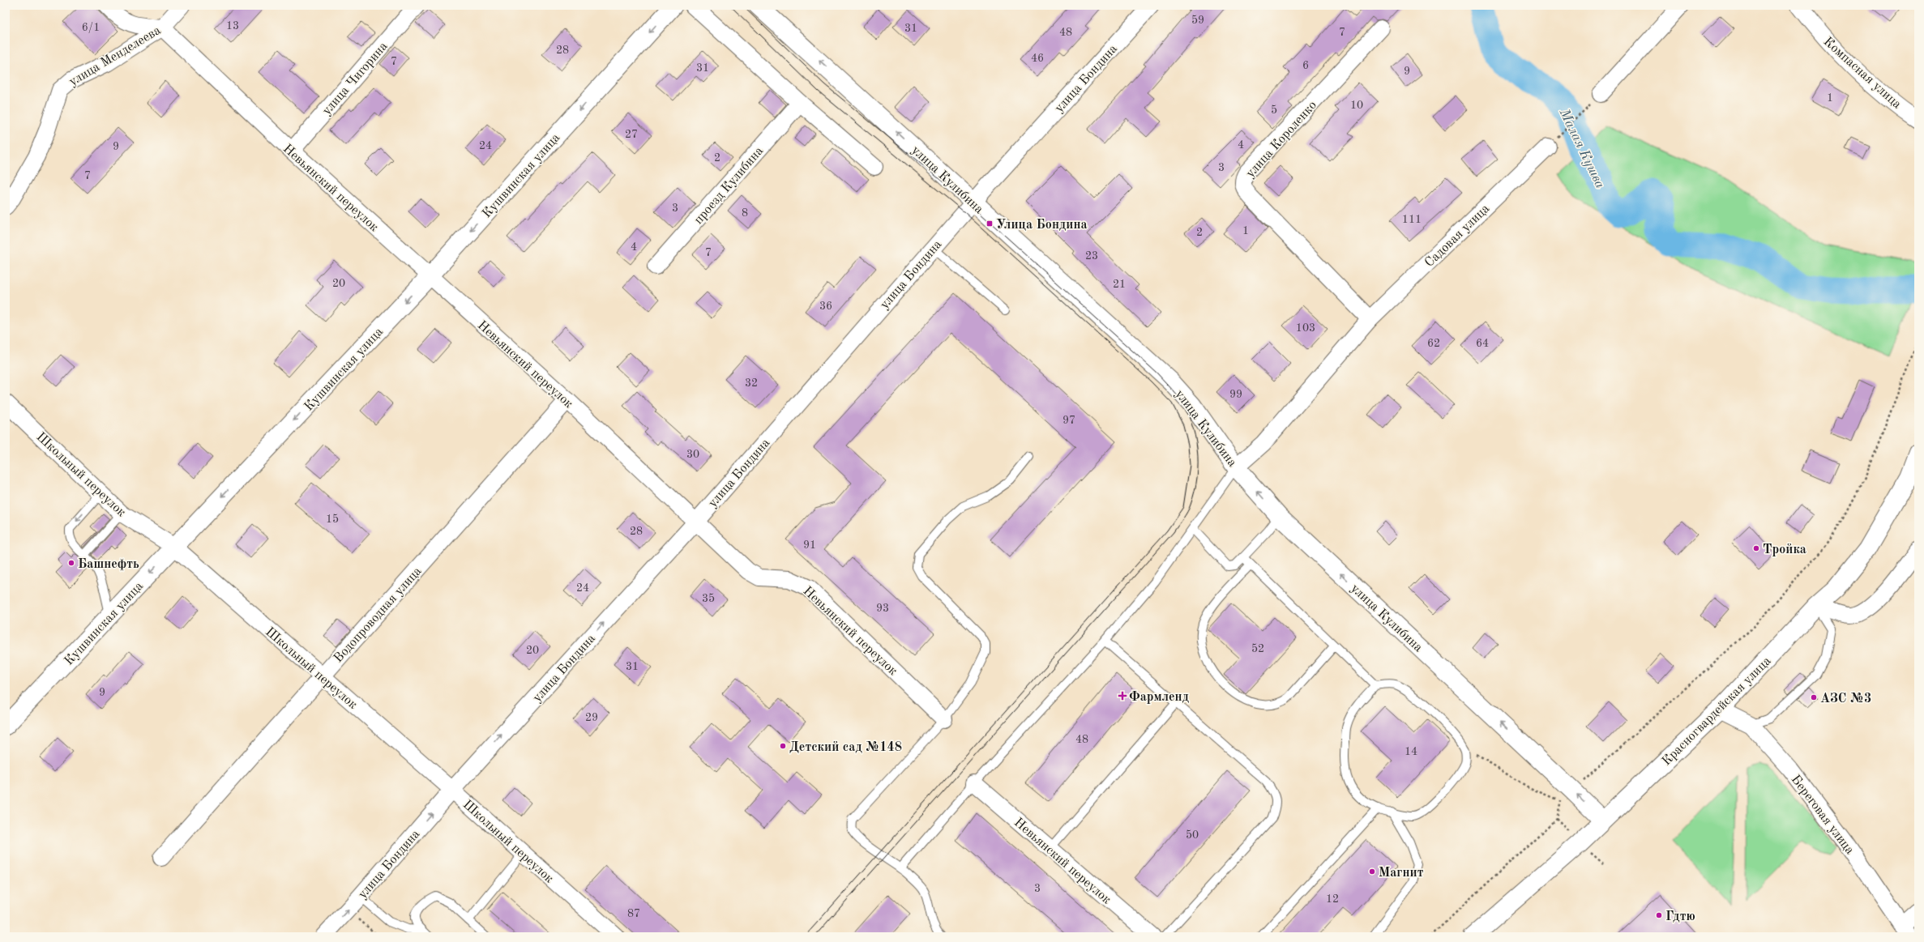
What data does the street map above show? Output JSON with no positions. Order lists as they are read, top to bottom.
{
  "streets": {
    "main road": ["Кушвинская улица", "улица Кулибина", "Красногвардейская улица"],
    "street": [
      "улица Менделеева",
      "Компасная улица",
      "улица Чигорина",
      "улица Бондина",
      "улица Короленко",
      "проезд Кулибина",
      "Невьянский переулок",
      "Садовая улица",
      "Школьный переулок",
      "Водопроводная улица",
      "Береговая улица"
    ]
  },
  "crossings": [
    ["улица Менделеева", "Невьянский переулок"],
    ["улица Чигорина", "Невьянский переулок"],
    ["улица Бондина", "улица Кулибина"],
    ["улица Бондина", "Невьянский переулок"],
    ["улица Бондина", "Школьный переулок"],
    ["улица Короленко", "Садовая улица"],
    ["Кушвинская улица", "Невьянский переулок"],
    ["Кушвинская улица", "Школьный переулок"],
    ["улица Кулибина", "Садовая улица"],
    ["улица Кулибина", "Красногвардейская улица"],
    ["Невьянский переулок", "Водопроводная улица"],
    ["Школьный переулок", "Водопроводная улица"],
    ["Красногвардейская улица", "Береговая улица"]
  ],
  "one_way": ["улица Бондина", "Кушвинская улица", "улица Кулибина"],
  "water": ["Малая Кушва"],
  "places": {
    "transit": ["Улица Бондина"],
    "other": [
      "Тройка",
      "Башнефть",
      "АЗС №3",
      "Детский сад №148",
      "Магнит",
      "Гдтю"
    ],
    "health": ["Фармленд"]
  },
  "house_numbers": [
    "59",
    "13",
    "6/1",
    "31",
    "48",
    "7",
    "28",
    "46",
    "7",
    "6",
    "31",
    "9",
    "1",
    "10",
    "5",
    "27",
    "4",
    "24",
    "9",
    "2",
    "3",
    "7",
    "3",
    "8",
    "111",
    "1",
    "2",
    "4",
    "7",
    "23",
    "20",
    "21",
    "36",
    "103",
    "62",
    "64",
    "32",
    "99",
    "97",
    "30",
    "15",
    "28",
    "91",
    "24",
    "35",
    "93",
    "52",
    "20",
    "31",
    "9",
    "29",
    "48",
    "14",
    "50",
    "3",
    "12",
    "87"
  ]
}
